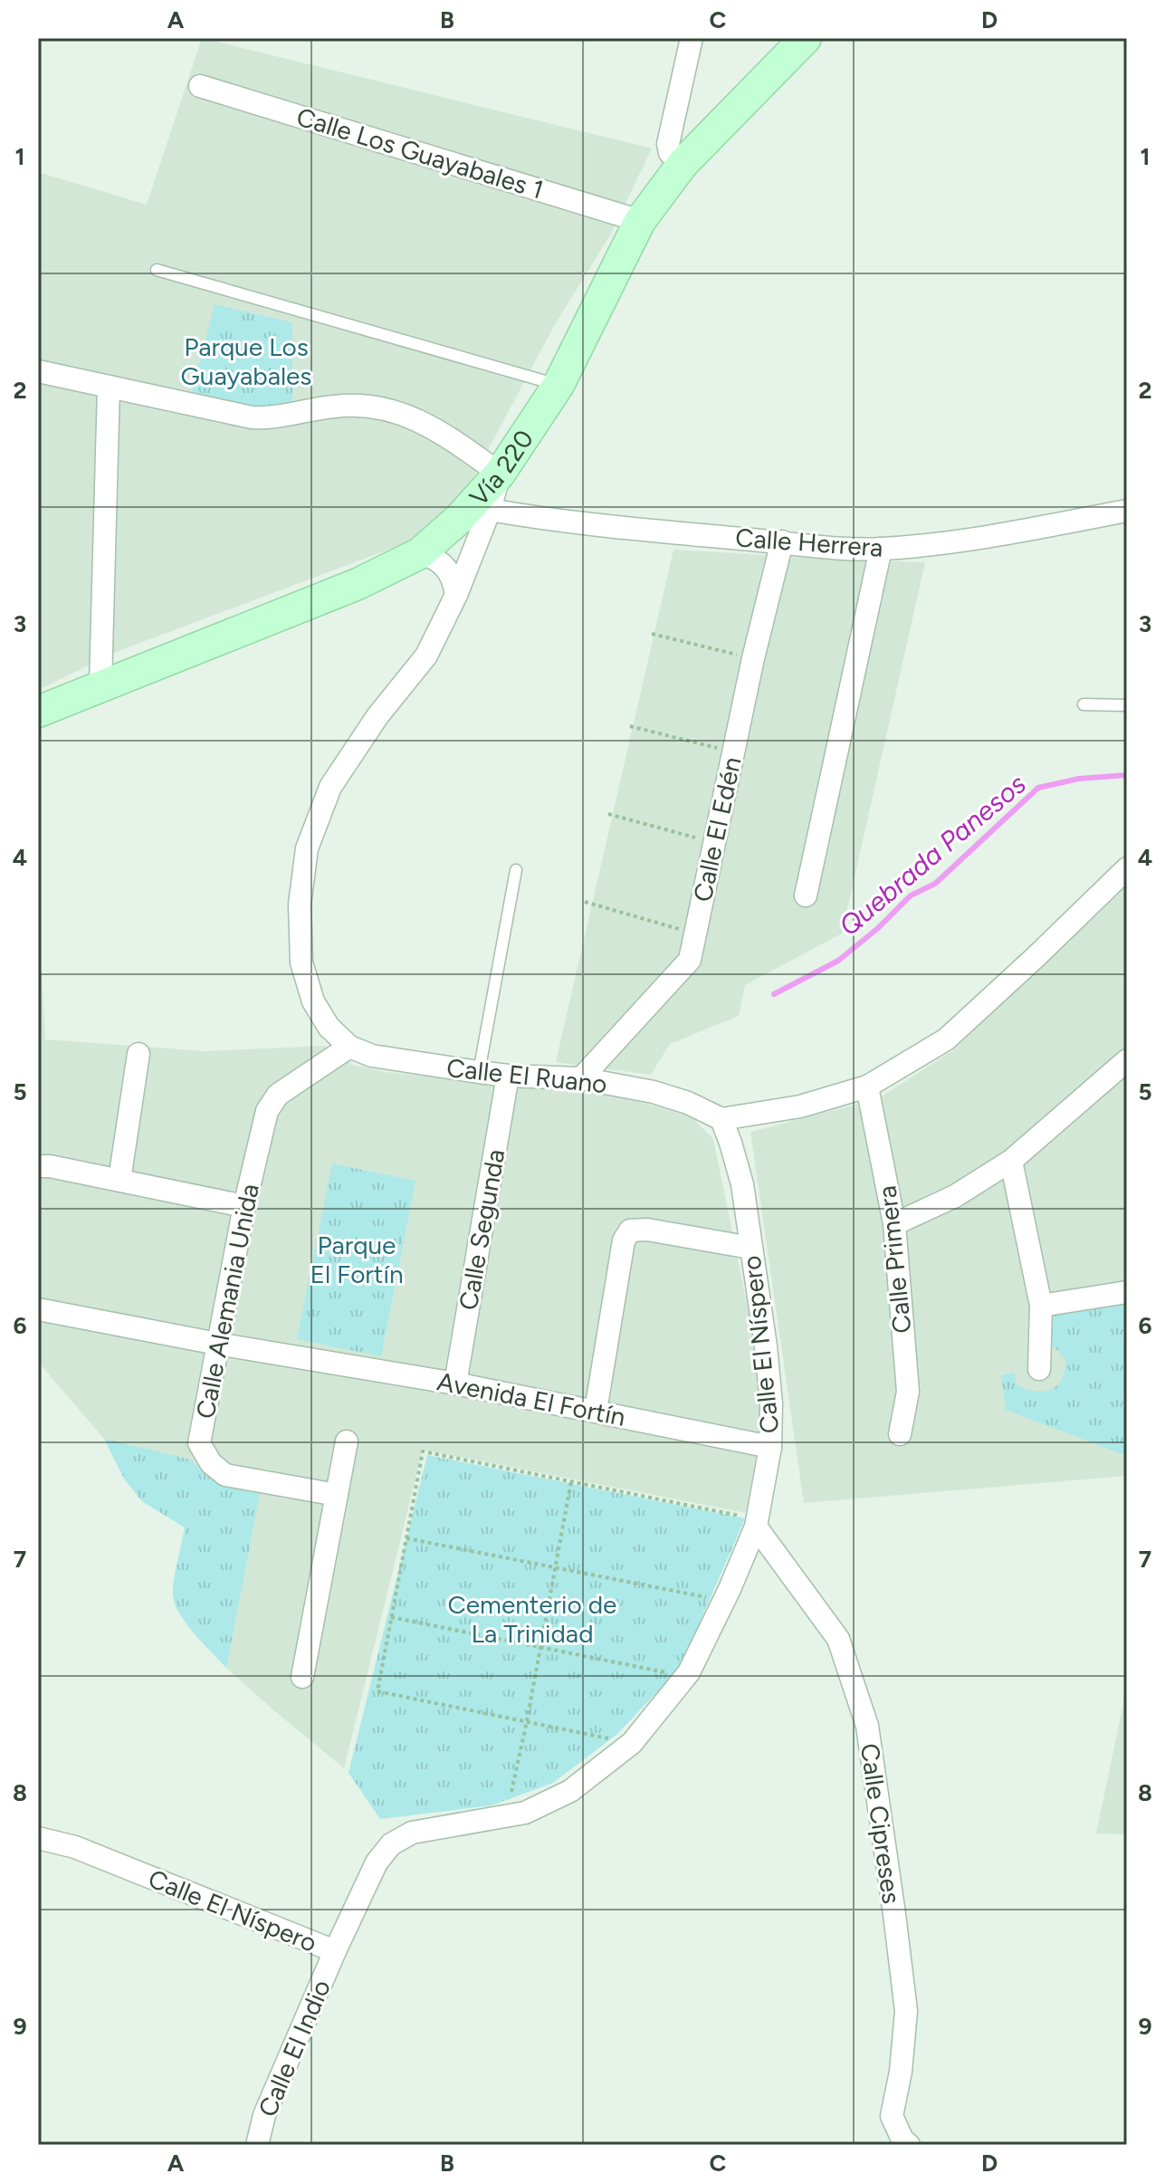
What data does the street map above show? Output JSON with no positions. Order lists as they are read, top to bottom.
{
  "streets": {
    "main road": ["Vía 220"],
    "street": [
      "Calle Los Guayabales 1",
      "Calle Herrera",
      "Calle El Edén",
      "Calle El Ruano",
      "Calle Segunda",
      "Calle Primera",
      "Calle Alemania Unida",
      "Calle El Níspero",
      "Avenida El Fortín",
      "Calle Cipreses",
      "Calle El Indio"
    ]
  },
  "crossings": [
    ["Calle Los Guayabales 1", "Vía 220"],
    ["Vía 220", "Calle El Ruano"],
    ["Calle Herrera", "Calle El Edén"],
    ["Calle Herrera", "Calle El Ruano"],
    ["Calle El Edén", "Calle El Ruano"],
    ["Calle El Ruano", "Calle Segunda"],
    ["Calle El Ruano", "Calle Alemania Unida"],
    ["Calle El Ruano", "Calle El Níspero"],
    ["Calle Segunda", "Avenida El Fortín"],
    ["Calle Alemania Unida", "Avenida El Fortín"],
    ["Calle El Níspero", "Avenida El Fortín"],
    ["Calle El Níspero", "Calle Cipreses"],
    ["Calle El Níspero", "Calle El Indio"]
  ],
  "water": ["Quebrada Panesos"],
  "parks": ["Parque Los Guayabales", "Parque El Fortín", "Cementerio de La Trinidad"],
  "grid": {
    "columns": [
      "A",
      "B",
      "C",
      "D"
    ],
    "rows": [
      "1",
      "2",
      "3",
      "4",
      "5",
      "6",
      "7",
      "8",
      "9"
    ]
  }
}
